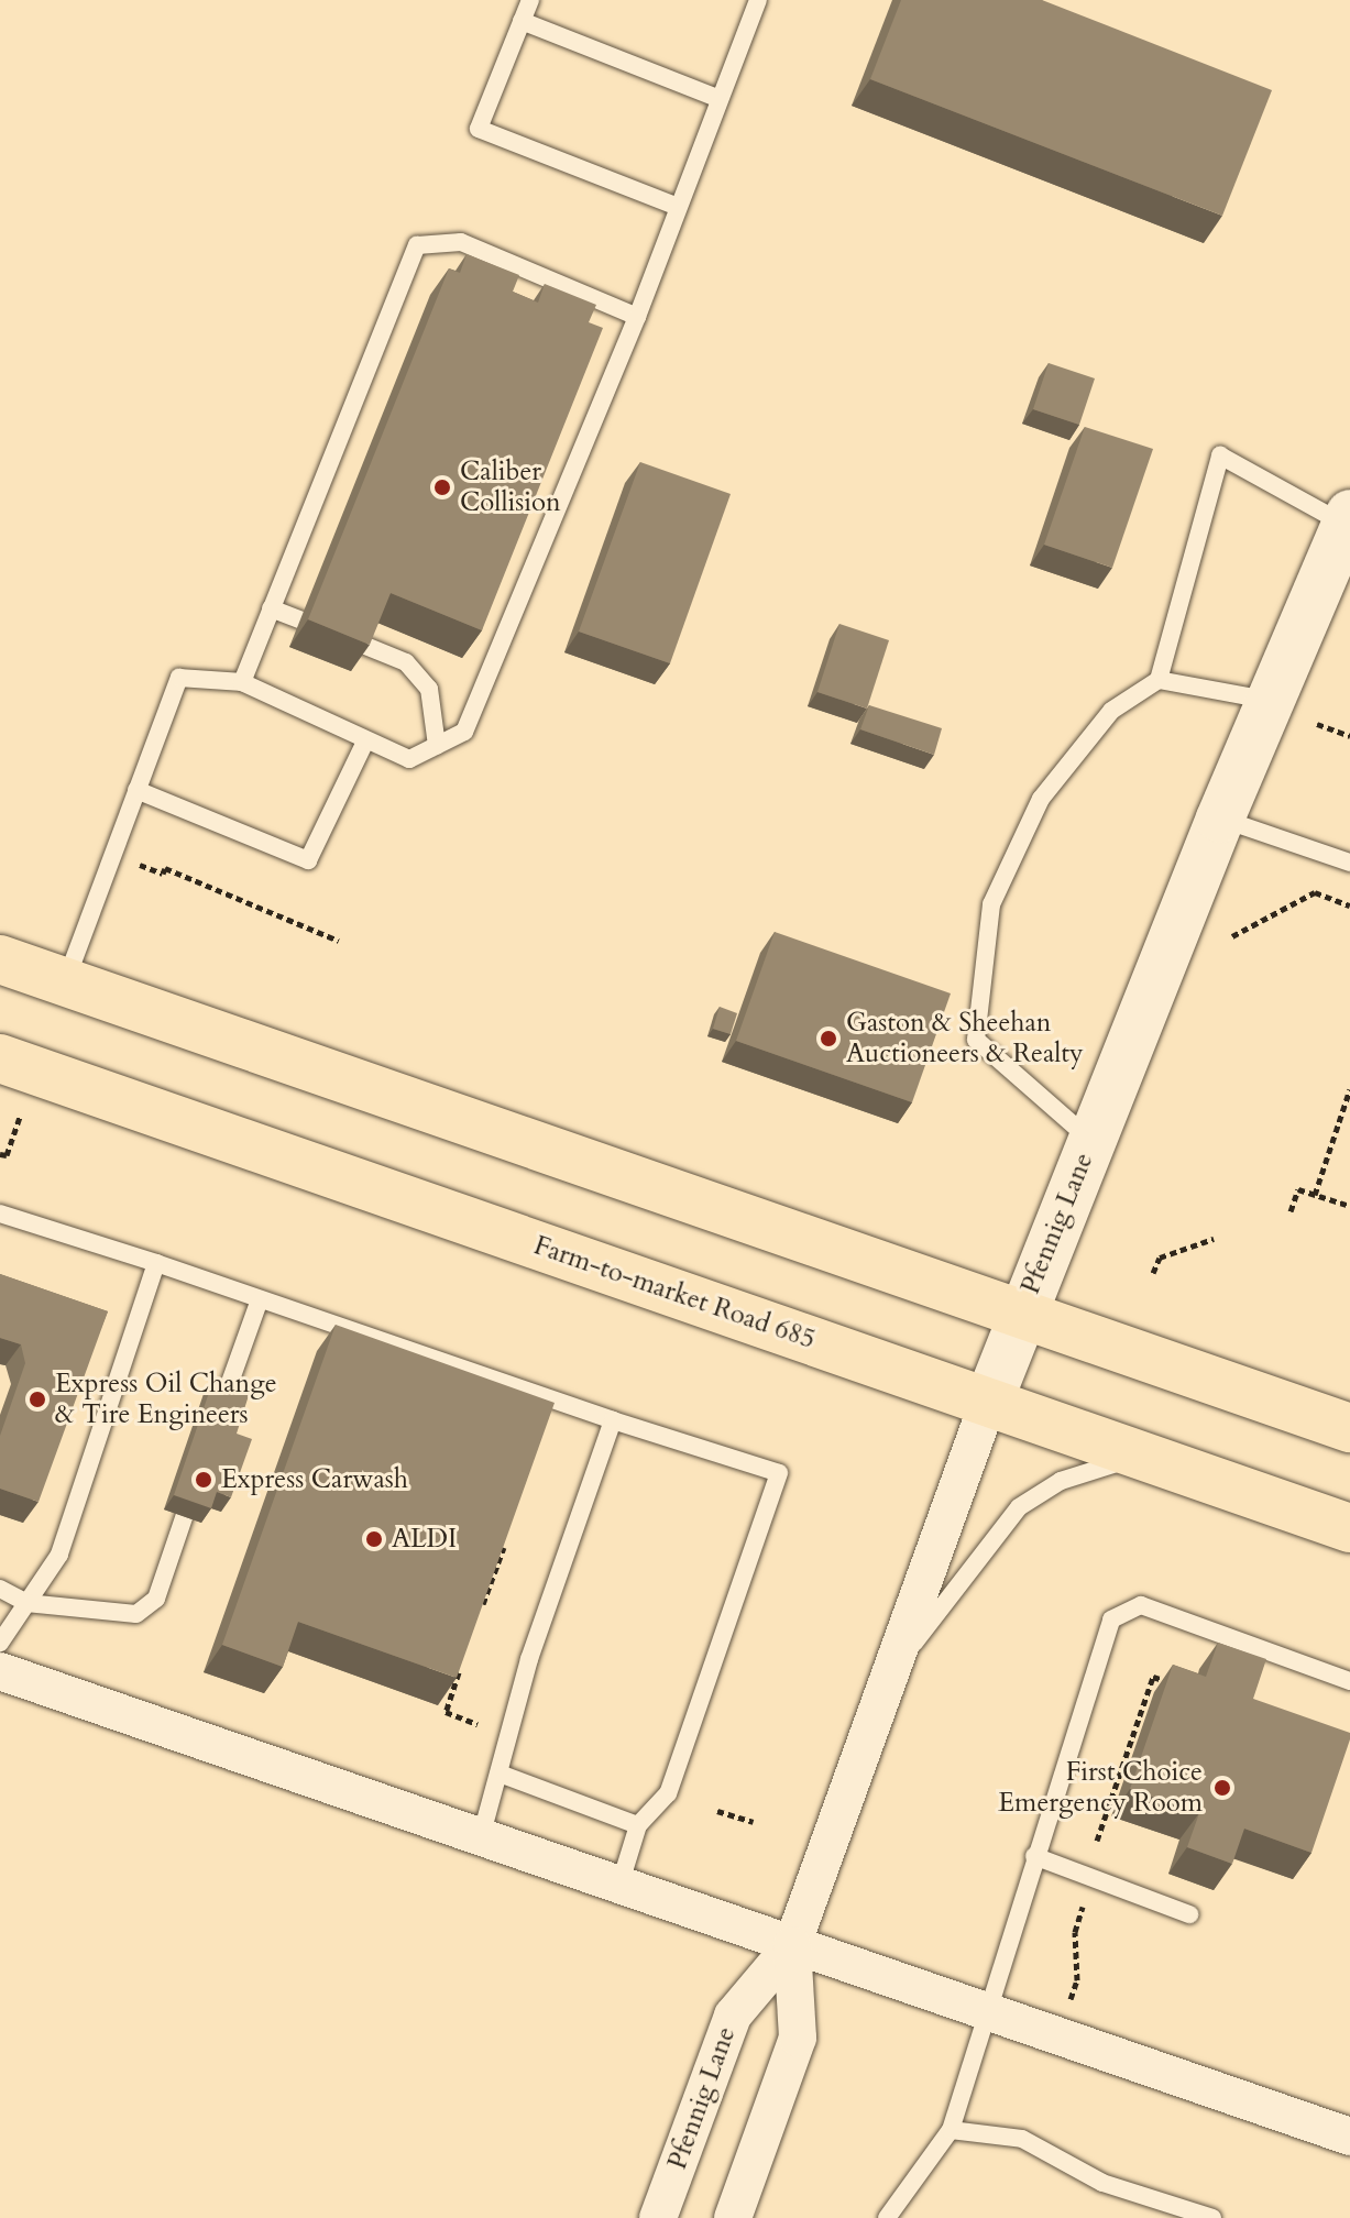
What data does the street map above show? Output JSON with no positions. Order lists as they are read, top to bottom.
{
  "streets": {
    "main road": ["Farm-to-market Road 685"],
    "street": ["Pfennig Lane"]
  },
  "crossings": [
    ["Pfennig Lane", "Farm-to-market Road 685"]
  ],
  "places": [
    "Caliber Collision",
    "Gaston & Sheehan Auctioneers & Realty",
    "Express Oil Change & Tire Engineers",
    "Express Carwash",
    "ALDI",
    "First Choice Emergency Room"
  ]
}
